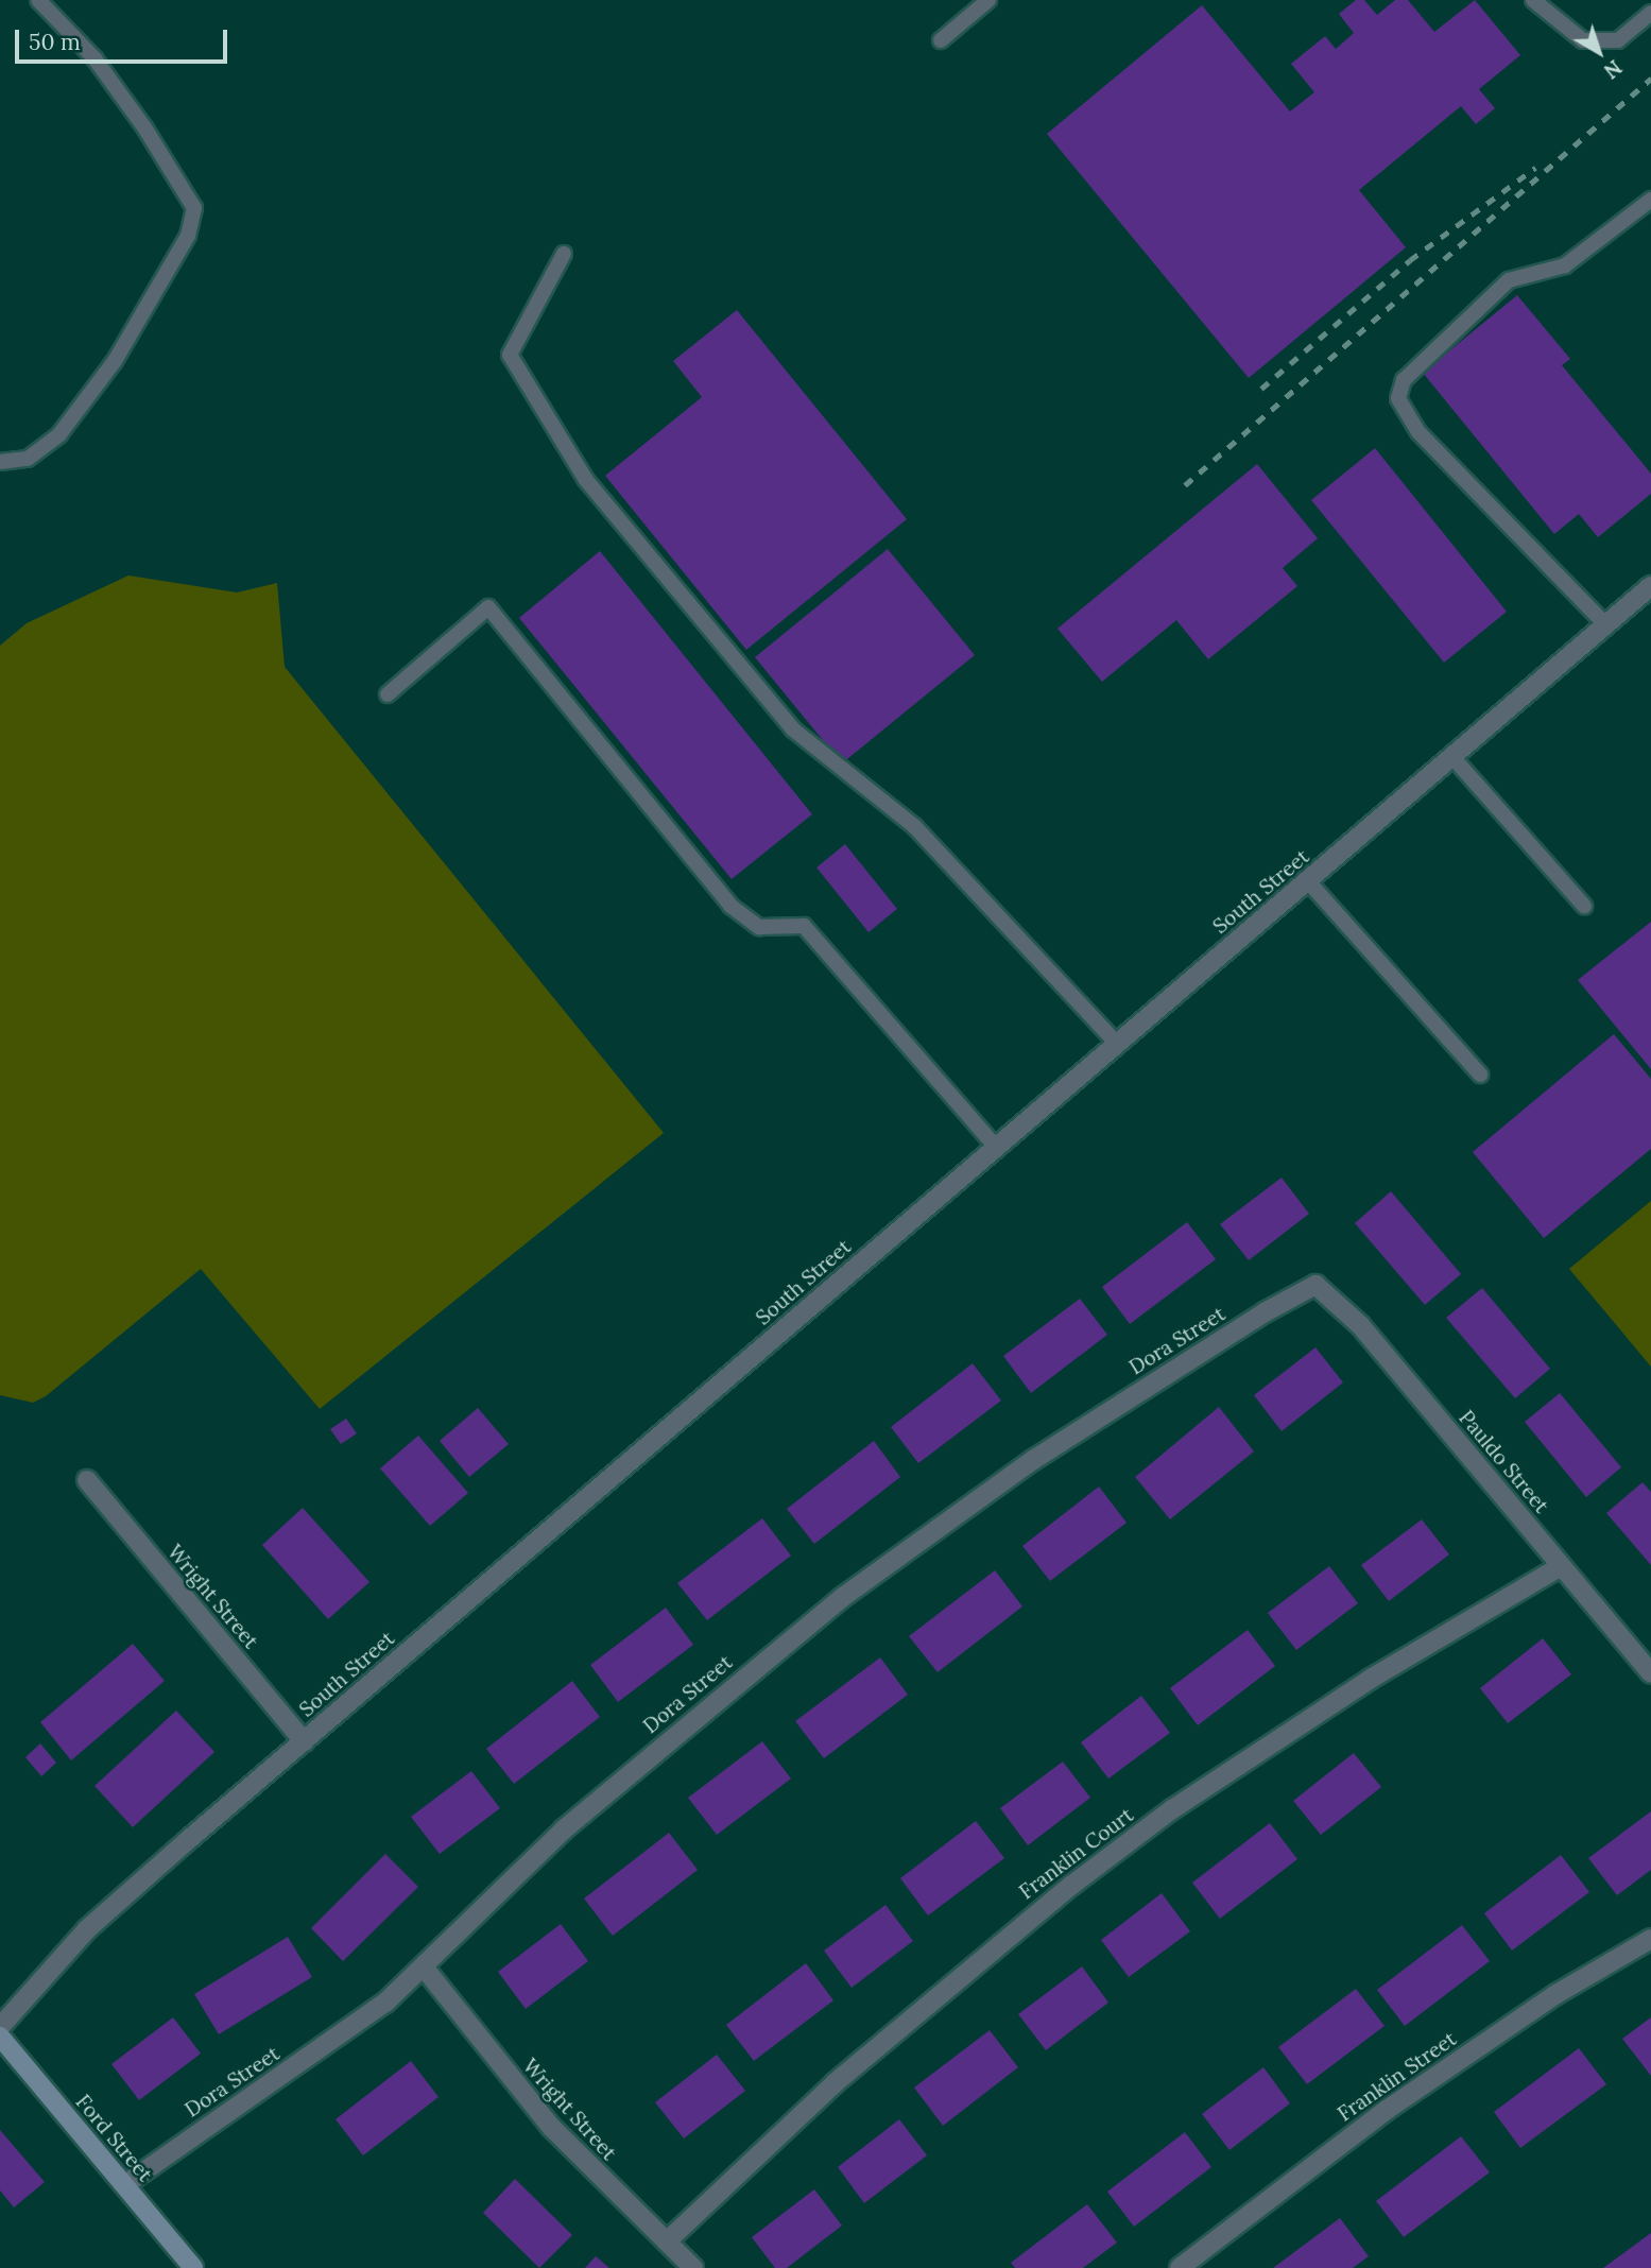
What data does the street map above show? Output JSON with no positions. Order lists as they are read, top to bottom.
{
  "streets": {
    "street": [
      "South Street",
      "Dora Street",
      "Pauldo Street",
      "Wright Street",
      "Franklin Court",
      "Franklin Street",
      "Ford Street"
    ]
  },
  "crossings": [
    ["South Street", "Wright Street"],
    ["Dora Street", "Pauldo Street"],
    ["Dora Street", "Wright Street"],
    ["Dora Street", "Ford Street"],
    ["Pauldo Street", "Franklin Court"],
    ["Wright Street", "Franklin Court"]
  ],
  "scale_bar": "50 m",
  "north": "bottom right"
}
